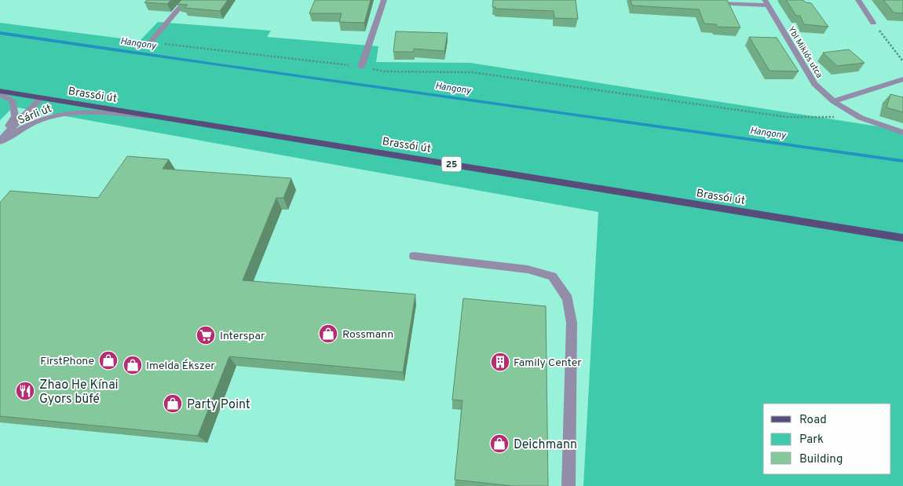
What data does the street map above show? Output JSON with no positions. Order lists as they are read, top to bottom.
{
  "streets": {
    "main road": ["Brassói út", "25"],
    "street": ["Ybl Miklós utca", "Sárli út"]
  },
  "crossings": [
    ["Brassói út", "Sárli út"]
  ],
  "water": ["Hangony"],
  "places": {
    "shop": [
      "Rossmann",
      "FirstPhone",
      "Imelda Ékszer",
      "Party Point",
      "Deichmann"
    ],
    "supermarket": ["Interspar"],
    "building": ["Family Center"],
    "restaurant": ["Zhao He Kínai Gyors büfé"]
  },
  "legend": ["Road", "Park", "Building"]
}
